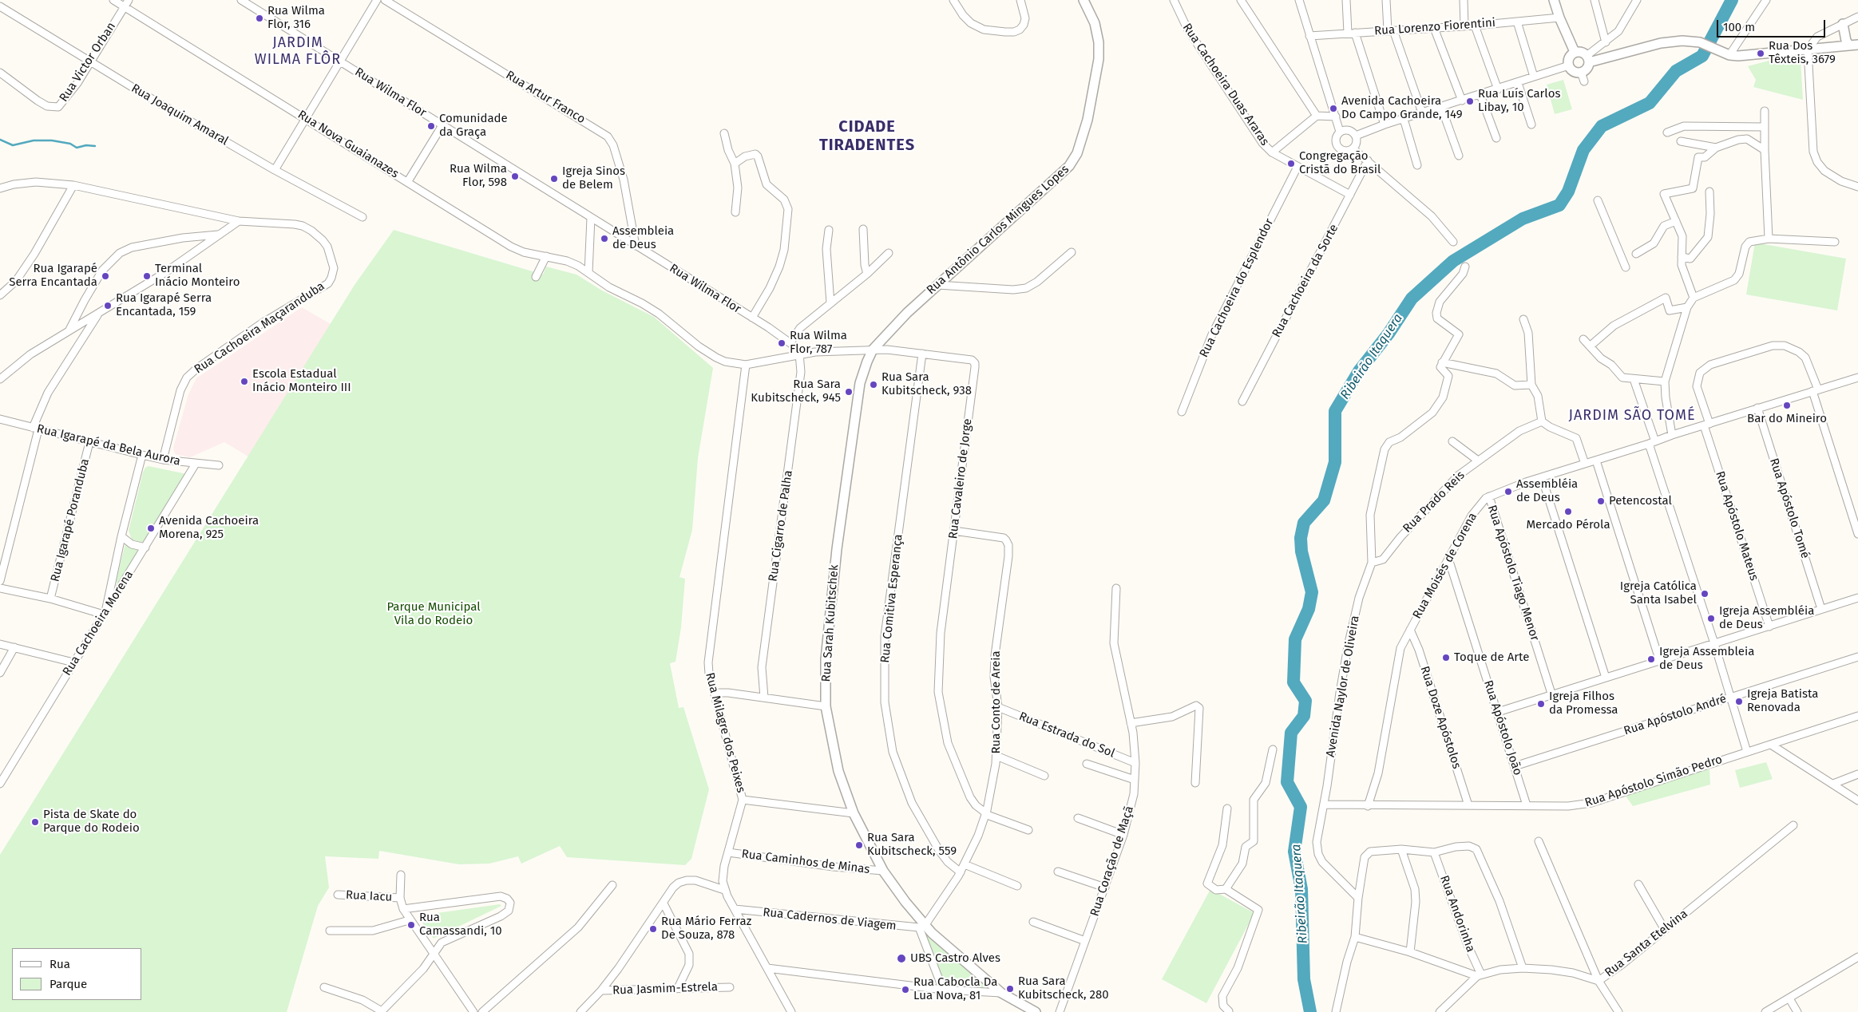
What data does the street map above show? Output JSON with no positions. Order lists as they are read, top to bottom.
{
  "streets": {
    "street": [
      "Rua Lorenzo Fiorentini",
      "Rua Victor Orban",
      "Rua Cachoeira Duas Araras",
      "Rua Wilma Flor",
      "Rua Artur Franco",
      "Rua Joaquim Amaral",
      "Rua Nova Guaianazes",
      "Rua Antônio Carlos Mingues Lopes",
      "Rua Cachoeira da Sorte",
      "Rua Cachoeira do Esplendor",
      "Rua Cachoeira Maçaranduba",
      "Rua Igarapé da Bela Aurora",
      "Rua Cavaleiro de Jorge",
      "Rua Prado Reis",
      "Rua Apóstolo Tomé",
      "Rua Igarapé Poranduba",
      "Rua Cigarro de Palha",
      "Rua Apóstolo Mateus",
      "Rua Moisés de Corena",
      "Rua Apóstolo Tiago Menor",
      "Rua Comitiva Esperança",
      "Rua Cachoeira Morena",
      "Rua Sarah Kubitschek",
      "Avenida Naylor de Oliveira",
      "Rua Conto de Areia",
      "Rua Apóstolo André",
      "Rua Doze Apóstolos",
      "Rua Apóstolo João",
      "Rua Milagre dos Peixes",
      "Rua Estrada do Sol",
      "Rua Apóstolo Simão Pedro",
      "Rua Coração de Maçã",
      "Rua Caminhos de Minas",
      "Rua Iacu",
      "Rua Andorinha",
      "Rua Cadernos de Viagem",
      "Rua Santa Etelvina",
      "Rua Jasmim-Estrela"
    ]
  },
  "crossings": [
    ["Rua Victor Orban", "Rua Joaquim Amaral"],
    ["Rua Victor Orban", "Rua Nova Guaianazes"],
    ["Rua Cachoeira Duas Araras", "Rua Cachoeira da Sorte"],
    ["Rua Cachoeira Duas Araras", "Rua Cachoeira do Esplendor"],
    ["Rua Wilma Flor", "Rua Artur Franco"],
    ["Rua Wilma Flor", "Rua Cavaleiro de Jorge"],
    ["Rua Wilma Flor", "Rua Cigarro de Palha"],
    ["Rua Nova Guaianazes", "Rua Cavaleiro de Jorge"],
    ["Rua Nova Guaianazes", "Rua Milagre dos Peixes"],
    ["Rua Antônio Carlos Mingues Lopes", "Rua Cavaleiro de Jorge"],
    ["Rua Antônio Carlos Mingues Lopes", "Rua Sarah Kubitschek"],
    ["Rua Cachoeira Maçaranduba", "Rua Igarapé da Bela Aurora"],
    ["Rua Igarapé da Bela Aurora", "Rua Igarapé Poranduba"],
    ["Rua Igarapé da Bela Aurora", "Rua Cachoeira Morena"],
    ["Rua Cavaleiro de Jorge", "Rua Cigarro de Palha"],
    ["Rua Cavaleiro de Jorge", "Rua Comitiva Esperança"],
    ["Rua Cavaleiro de Jorge", "Rua Sarah Kubitschek"],
    ["Rua Cavaleiro de Jorge", "Rua Conto de Areia"],
    ["Rua Cavaleiro de Jorge", "Rua Milagre dos Peixes"],
    ["Rua Prado Reis", "Avenida Naylor de Oliveira"],
    ["Rua Apóstolo Tomé", "Rua Moisés de Corena"],
    ["Rua Apóstolo Mateus", "Rua Moisés de Corena"],
    ["Rua Moisés de Corena", "Rua Apóstolo Tiago Menor"],
    ["Rua Moisés de Corena", "Rua Doze Apóstolos"],
    ["Rua Moisés de Corena", "Rua Apóstolo João"],
    ["Rua Moisés de Corena", "Rua Apóstolo Simão Pedro"],
    ["Rua Comitiva Esperança", "Rua Conto de Areia"],
    ["Rua Sarah Kubitschek", "Rua Conto de Areia"],
    ["Rua Sarah Kubitschek", "Rua Caminhos de Minas"],
    ["Rua Sarah Kubitschek", "Rua Cadernos de Viagem"],
    ["Avenida Naylor de Oliveira", "Rua Apóstolo Simão Pedro"],
    ["Rua Conto de Areia", "Rua Estrada do Sol"],
    ["Rua Conto de Areia", "Rua Cadernos de Viagem"],
    ["Rua Apóstolo André", "Rua Apóstolo João"],
    ["Rua Doze Apóstolos", "Rua Apóstolo Simão Pedro"],
    ["Rua Apóstolo João", "Rua Apóstolo Simão Pedro"],
    ["Rua Milagre dos Peixes", "Rua Caminhos de Minas"],
    ["Rua Milagre dos Peixes", "Rua Cadernos de Viagem"],
    ["Rua Estrada do Sol", "Rua Coração de Maçã"],
    ["Rua Andorinha", "Rua Santa Etelvina"]
  ],
  "districts": ["JARDIM WILMA FLÔR", "CIDADE TIRADENTES", "JARDIM SÃO TOMÉ"],
  "water": ["Ribeirão Itaquera"],
  "parks": ["Parque Municipal Vila do Rodeio"],
  "places": [
    "Rua Wilma Flor, 316",
    "Rua Dos Têxteis, 3679",
    "Rua Luís Carlos Libay, 10",
    "Avenida Cachoeira Do Campo Grande, 149",
    "Comunidade da Graça",
    "Congregação Cristã do Brasil",
    "Rua Wilma Flor, 598",
    "Igreja Sinos de Belem",
    "Assembleia de Deus",
    "Rua Igarapé Serra Encantada",
    "Terminal Inácio Monteiro",
    "Rua Igarapé Serra Encantada, 159",
    "Rua Wilma Flor, 787",
    "Escola Estadual Inácio Monteiro III",
    "Rua Sara Kubitscheck, 938",
    "Rua Sara Kubitscheck, 945",
    "Bar do Mineiro",
    "Assembléia de Deus",
    "Petencostal",
    "Mercado Pérola",
    "Avenida Cachoeira Morena, 925",
    "Igreja Católica Santa Isabel",
    "Igreja Assembléia de Deus",
    "Toque de Arte",
    "Igreja Assembleia de Deus",
    "Igreja Batista Renovada",
    "Igreja Filhos da Promessa",
    "Pista de Skate do Parque do Rodeio",
    "Rua Sara Kubitscheck, 559",
    "Rua Camassandi, 10",
    "Rua Mário Ferraz De Souza, 878",
    "UBS Castro Alves",
    "Rua Sara Kubitscheck, 280",
    "Rua Cabocla Da Lua Nova, 81"
  ],
  "legend": ["Rua", "Parque"],
  "scale_bar": "100 m"
}
